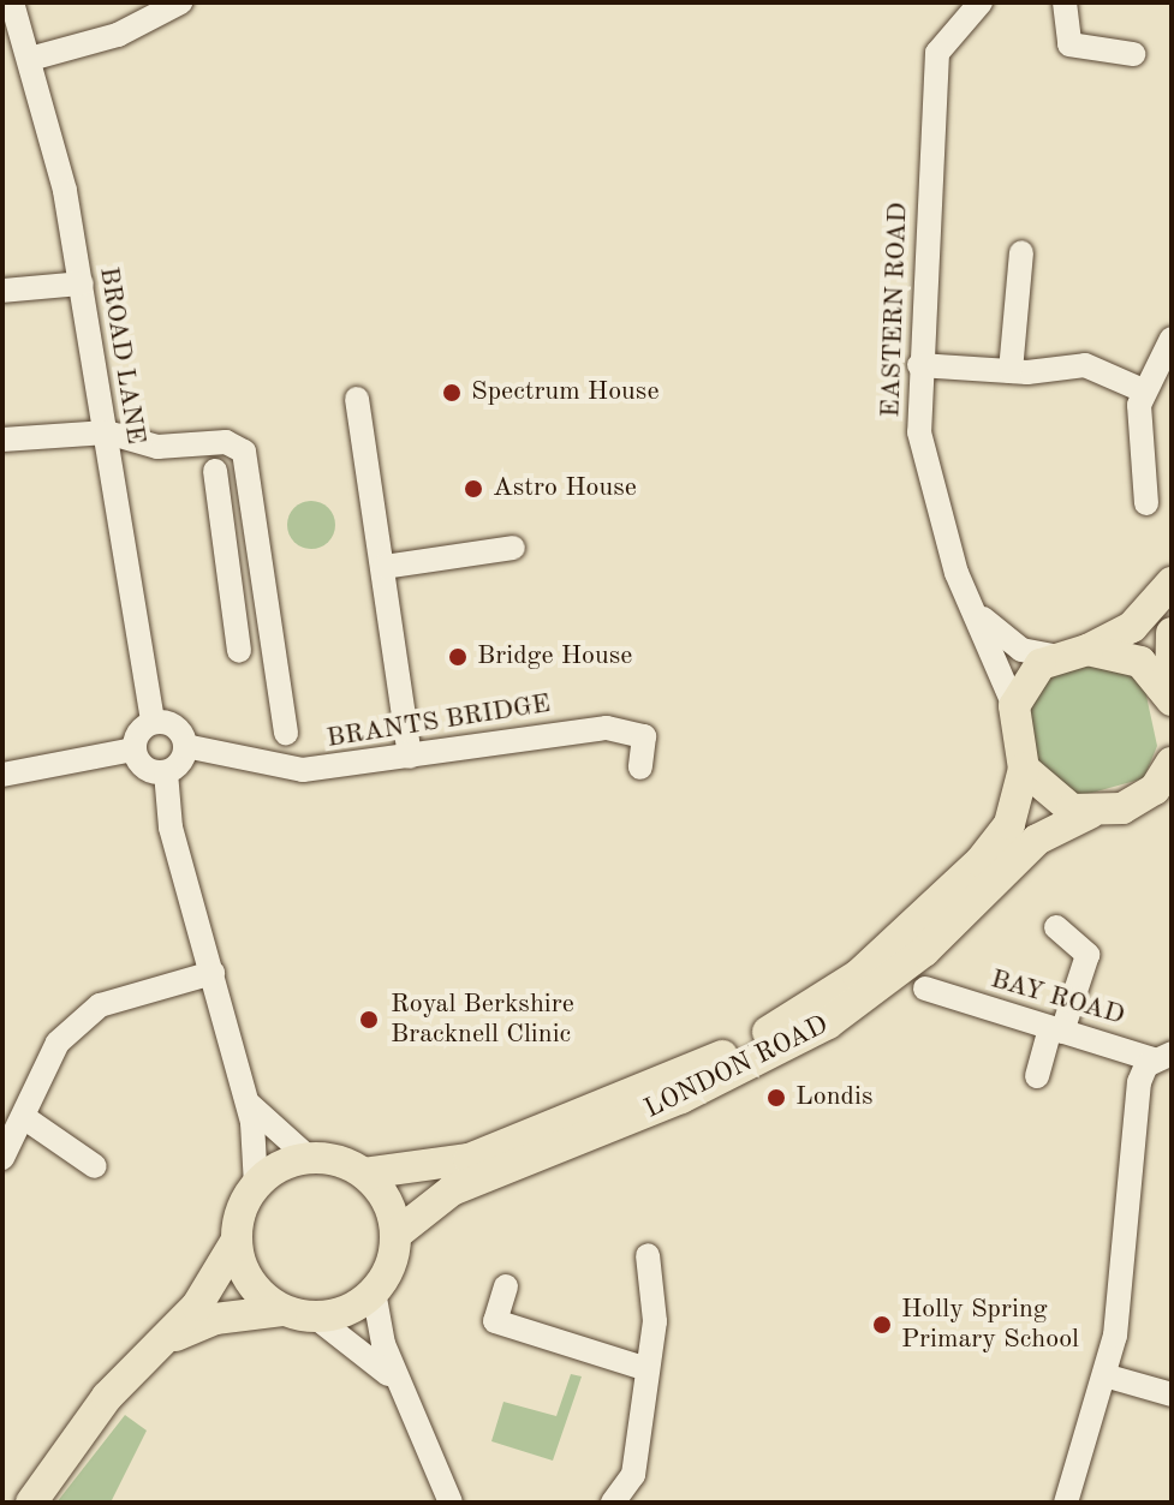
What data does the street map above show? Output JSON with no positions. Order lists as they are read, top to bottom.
{
  "streets": {
    "main road": ["LONDON ROAD"],
    "street": [
      "EASTERN ROAD",
      "BROAD LANE",
      "BRANTS BRIDGE",
      "BAY ROAD"
    ]
  },
  "crossings": [
    ["BROAD LANE", "BRANTS BRIDGE"]
  ],
  "places": [
    "Spectrum House",
    "Astro House",
    "Bridge House",
    "Royal Berkshire Bracknell Clinic",
    "Londis",
    "Holly Spring Primary School"
  ]
}
